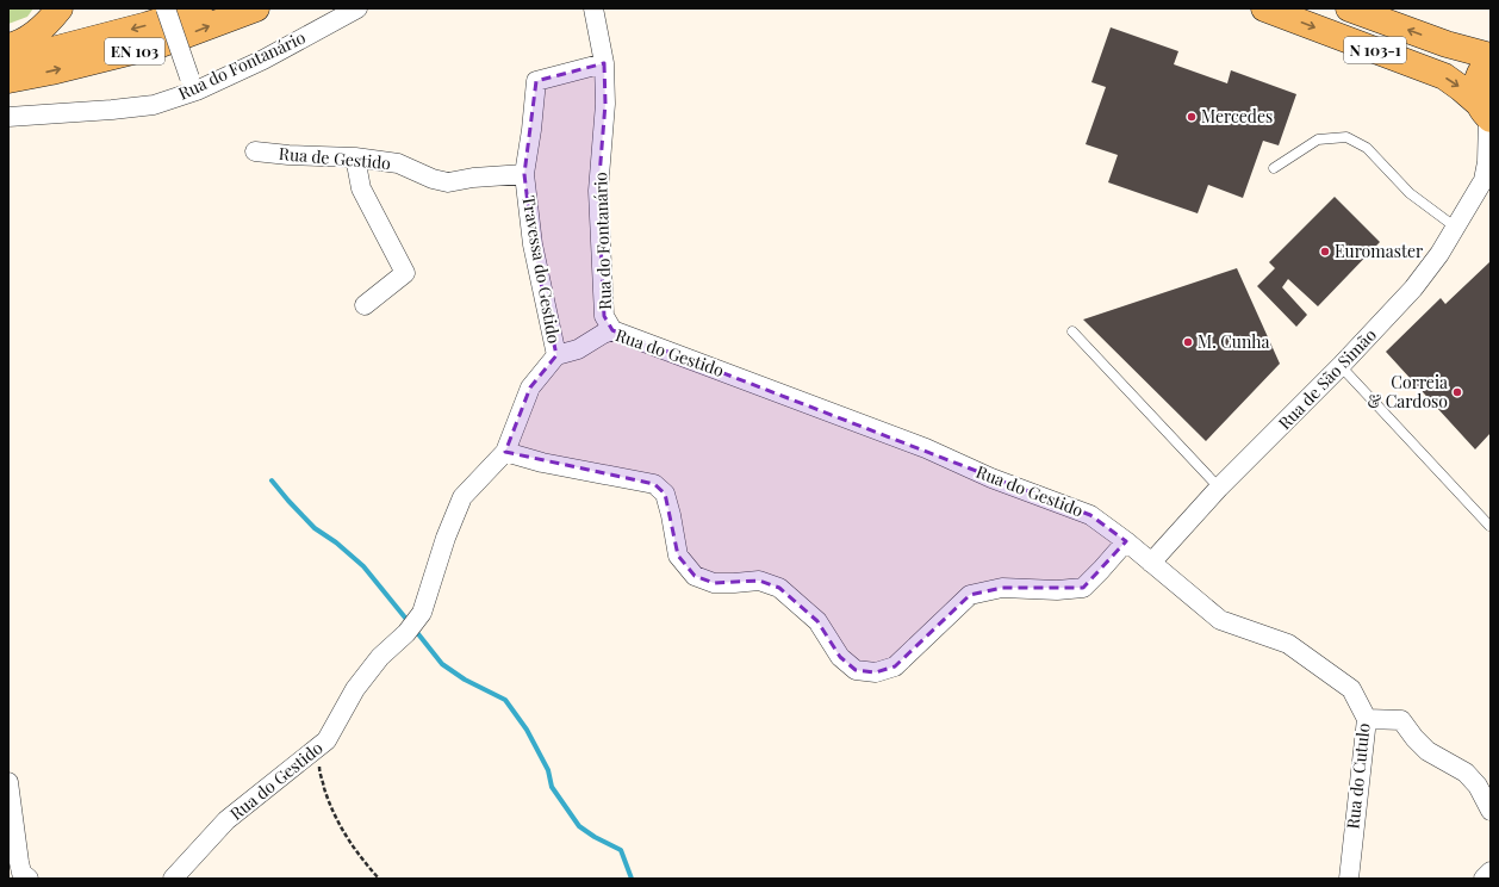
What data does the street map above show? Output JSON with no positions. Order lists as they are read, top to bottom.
{
  "streets": {
    "main road": ["N 103-1", "EN 103"],
    "street": [
      "Rua do Fontanário",
      "Rua de Gestido",
      "Travessa do Gestido",
      "Rua do Gestido",
      "Rua de São Simão",
      "Rua do Cutulo"
    ]
  },
  "crossings": [
    ["N 103-1", "Rua de São Simão"],
    ["Rua do Fontanário", "Travessa do Gestido"],
    ["Rua do Fontanário", "Rua do Gestido"],
    ["Rua de Gestido", "Travessa do Gestido"],
    ["Travessa do Gestido", "Rua do Gestido"],
    ["Rua do Gestido", "Rua de São Simão"],
    ["Rua do Gestido", "Rua do Cutulo"],
    ["Rua de São Simão", "Rua do Cutulo"]
  ],
  "places": [
    "Mercedes",
    "Euromaster",
    "M. Cunha",
    "Correia & Cardoso"
  ]
}
